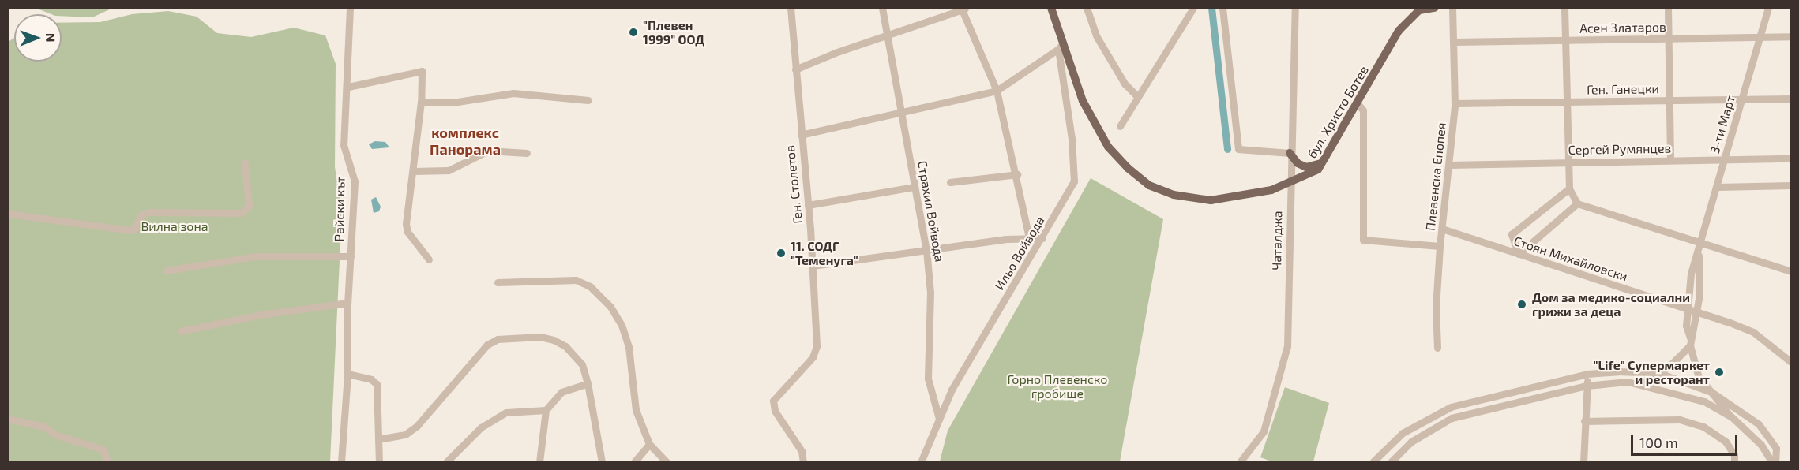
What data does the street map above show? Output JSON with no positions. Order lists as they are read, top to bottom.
{
  "streets": {
    "main road": ["бул. Христо Ботев"],
    "street": [
      "Асен Златаров",
      "Ген. Ганецки",
      "3-ти Март",
      "Сергей Румянцев",
      "Плевенска Епопея",
      "Ген. Столетов",
      "Райски кът",
      "Страхил Войвода",
      "Чаталджа",
      "Ильо Войвода",
      "Стоян Михайловски"
    ]
  },
  "crossings": [
    ["Асен Златаров", "3-ти Март"],
    ["Асен Златаров", "Плевенска Епопея"],
    ["Ген. Ганецки", "3-ти Март"],
    ["Ген. Ганецки", "Плевенска Епопея"],
    ["бул. Христо Ботев", "Чаталджа"],
    ["бул. Христо Ботев", "Ильо Войвода"],
    ["3-ти Март", "Сергей Румянцев"],
    ["3-ти Март", "Стоян Михайловски"],
    ["Сергей Румянцев", "Плевенска Епопея"],
    ["Плевенска Епопея", "Стоян Михайловски"],
    ["Страхил Войвода", "Ильо Войвода"]
  ],
  "districts": ["комплекс Панорама"],
  "parks": ["Вилна зона", "Горно Плевенско гробище"],
  "places": [
    "\"Плевен 1999\" ООД",
    "11. СОДГ \"Теменуга\"",
    "Дом за медико-социални грижи за деца",
    "\"Life\" Супермаркет и ресторант"
  ],
  "scale_bar": "100 m",
  "north": "right"
}
